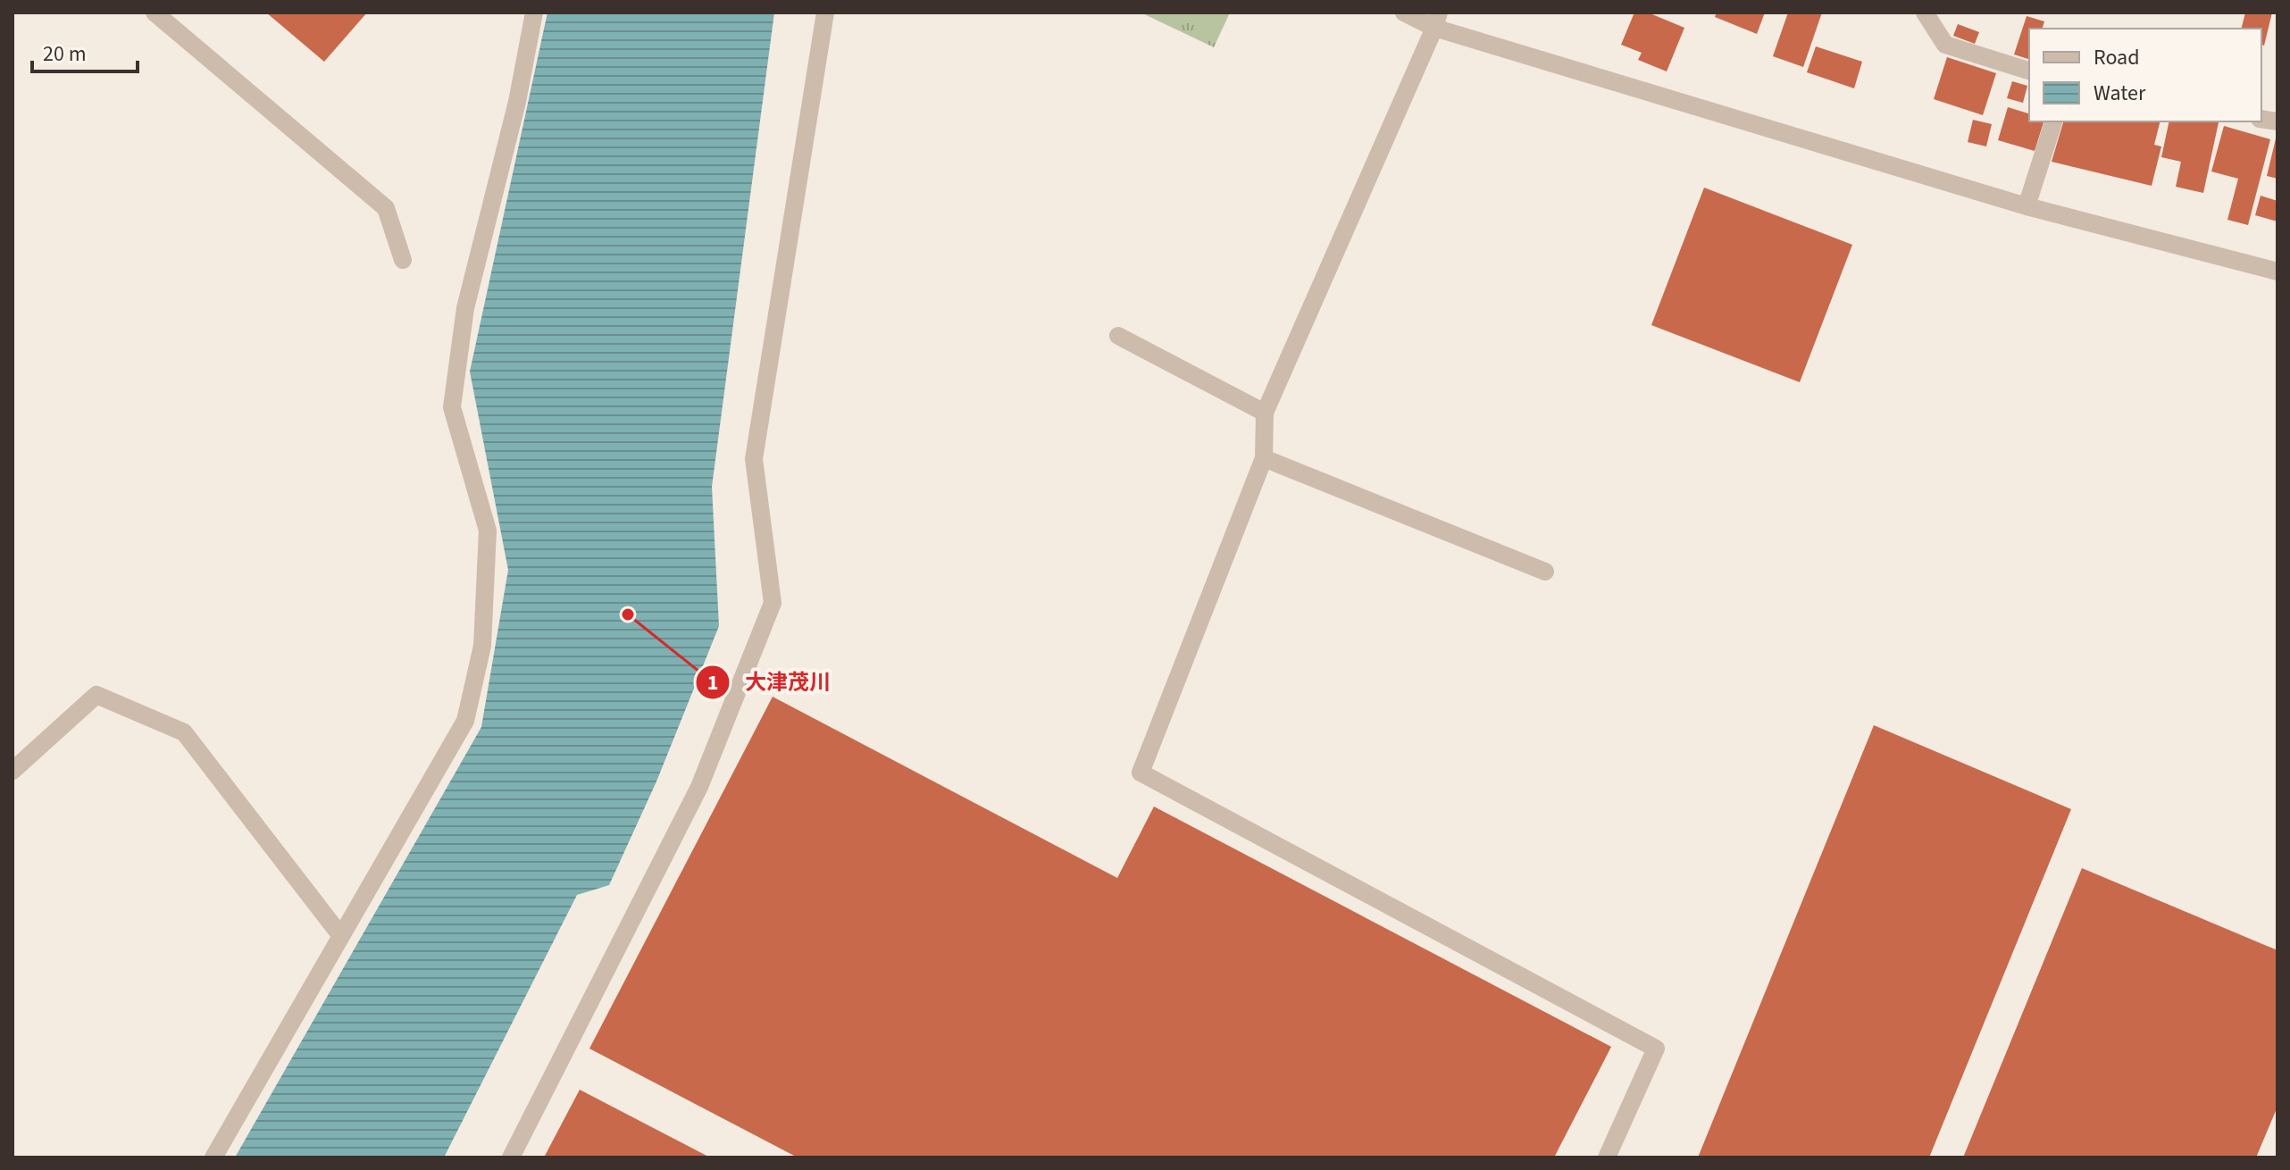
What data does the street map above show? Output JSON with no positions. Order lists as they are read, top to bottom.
{
  "places": ["大津茂川"],
  "legend": ["Road", "Water"],
  "scale_bar": "20 m"
}
